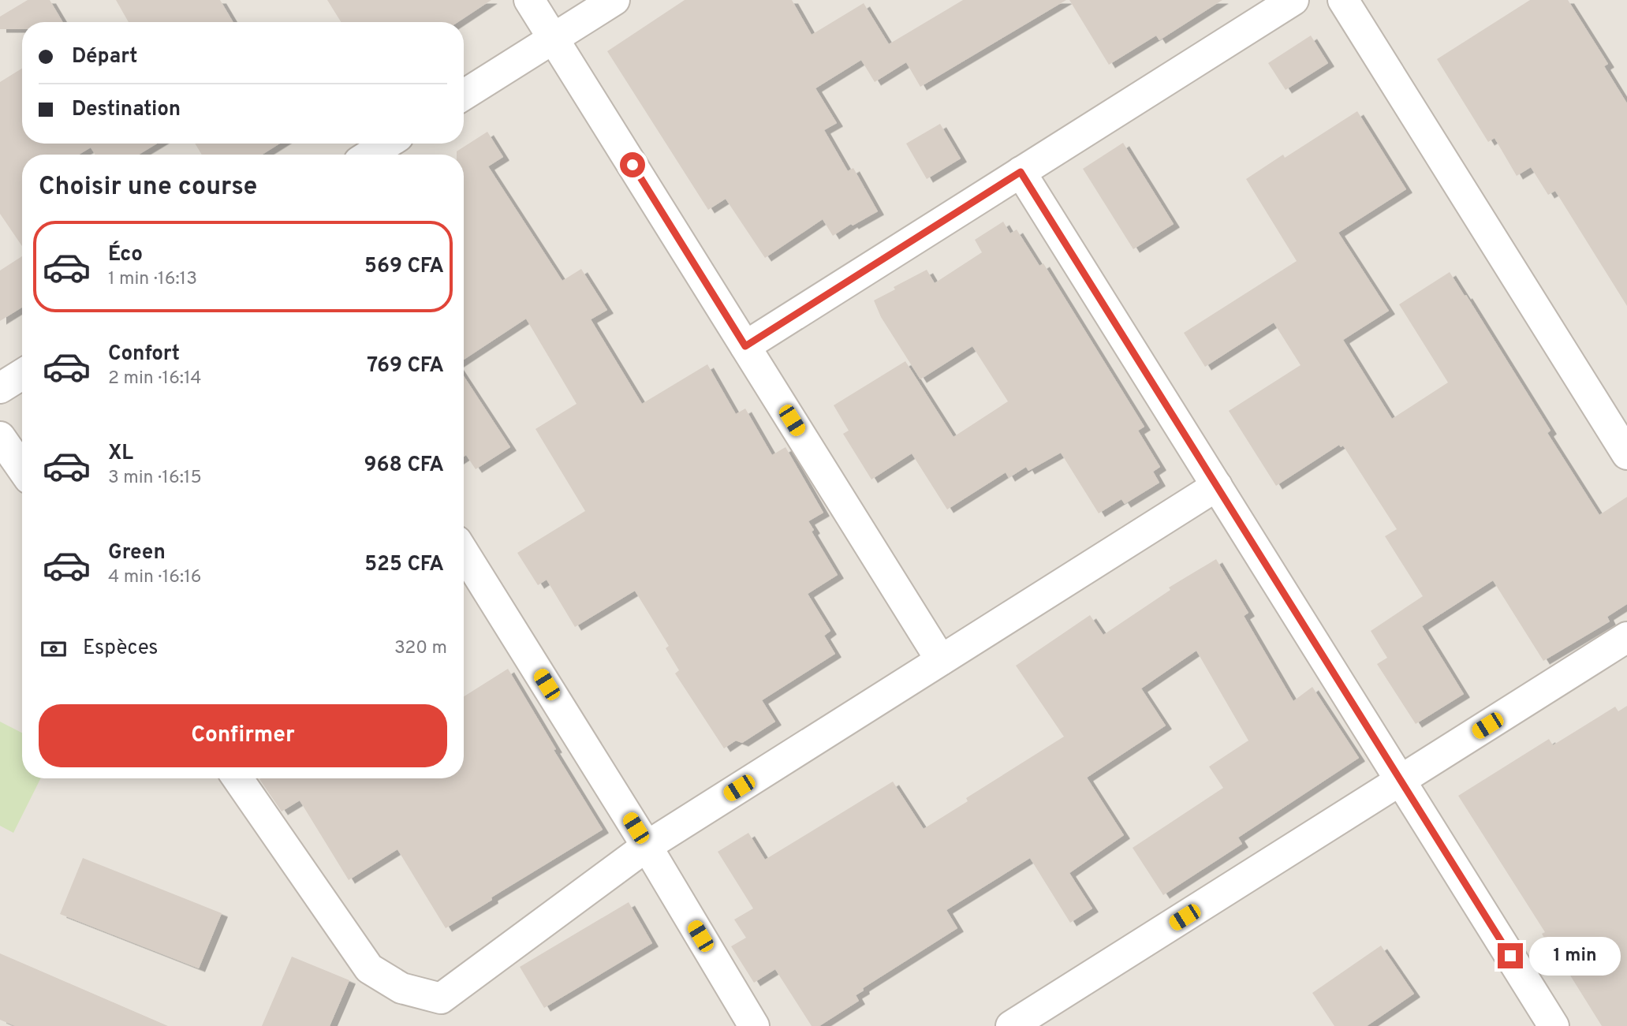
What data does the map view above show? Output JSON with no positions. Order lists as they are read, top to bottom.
{
  "page": {
    "banner": ["Départ", "Destination"],
    "heading": "Choisir une course",
    "list": [
      {
        "name": "Éco",
        "note": "1 min · 16:13",
        "value": "569 CFA"
      },
      {
        "name": "Confort",
        "note": "2 min · 16:14",
        "value": "769 CFA"
      },
      {
        "name": "XL",
        "note": "3 min · 16:15",
        "value": "968 CFA"
      },
      {
        "name": "Green",
        "note": "4 min · 16:16",
        "value": "525 CFA"
      }
    ],
    "pay": ["Espèces", "320 m"],
    "buttons": "Confirmer",
    "bubble": "1 min"
  }
}
